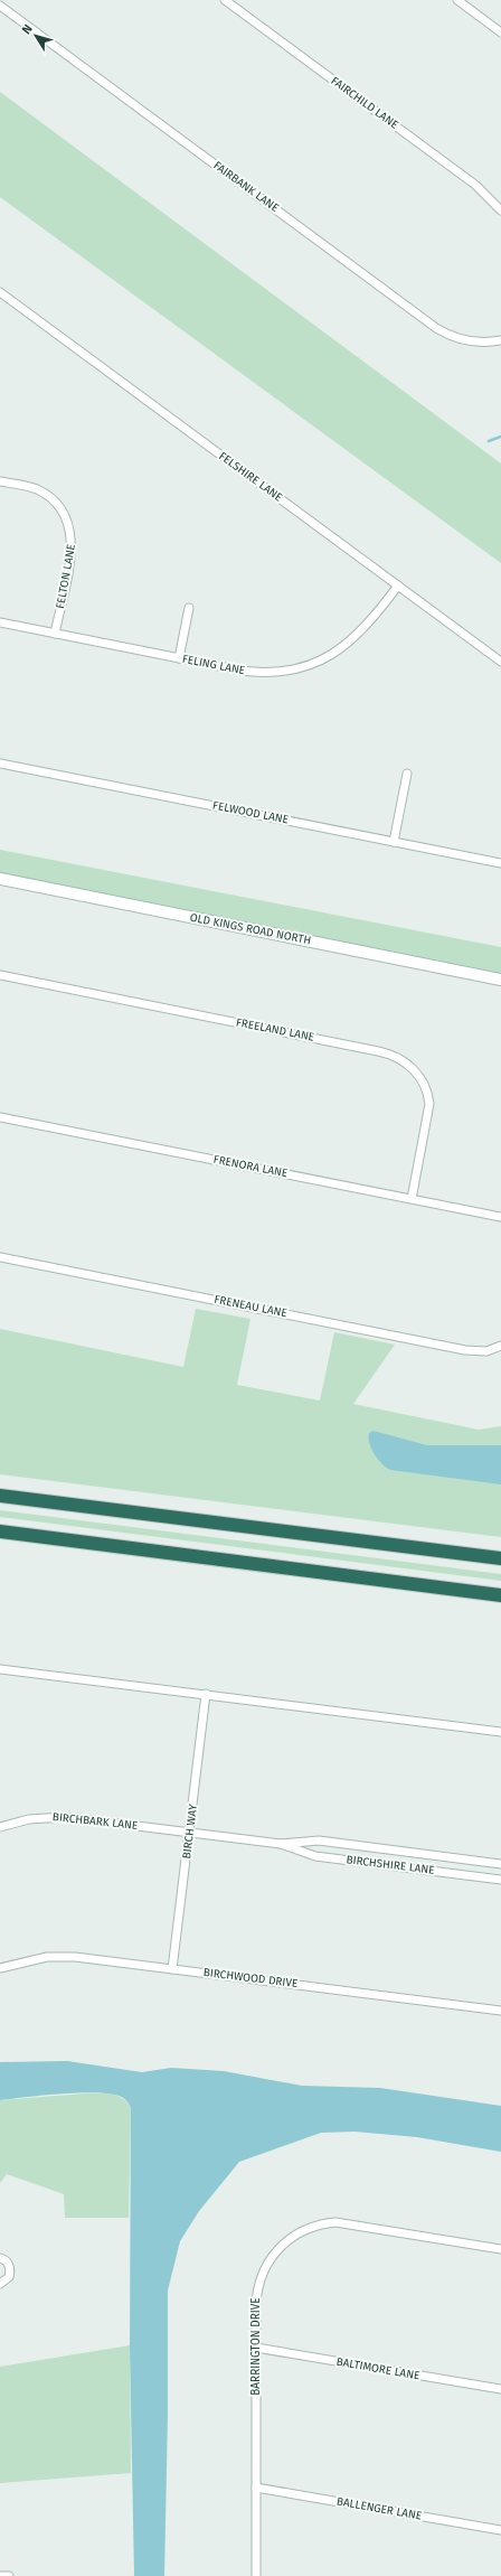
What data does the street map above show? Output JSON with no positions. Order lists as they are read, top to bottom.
{
  "streets": {
    "street": [
      "FAIRCHILD LANE",
      "FAIRBANK LANE",
      "FELSHIRE LANE",
      "FELTON LANE",
      "FELING LANE",
      "FELWOOD LANE",
      "OLD KINGS ROAD NORTH",
      "FREELAND LANE",
      "FRENORA LANE",
      "FRENEAU LANE",
      "BIRCHBARK LANE",
      "BIRCH WAY",
      "BIRCHSHIRE LANE",
      "BIRCHWOOD DRIVE",
      "BARRINGTON DRIVE",
      "BALTIMORE LANE",
      "BALLENGER LANE"
    ]
  },
  "crossings": [
    ["FELSHIRE LANE", "FELING LANE"],
    ["FELTON LANE", "FELING LANE"],
    ["FREELAND LANE", "FRENORA LANE"],
    ["BIRCHBARK LANE", "BIRCH WAY"],
    ["BIRCHBARK LANE", "BIRCHSHIRE LANE"],
    ["BIRCH WAY", "BIRCHSHIRE LANE"],
    ["BIRCH WAY", "BIRCHWOOD DRIVE"],
    ["BARRINGTON DRIVE", "BALTIMORE LANE"],
    ["BARRINGTON DRIVE", "BALLENGER LANE"]
  ],
  "north": "top left"
}
